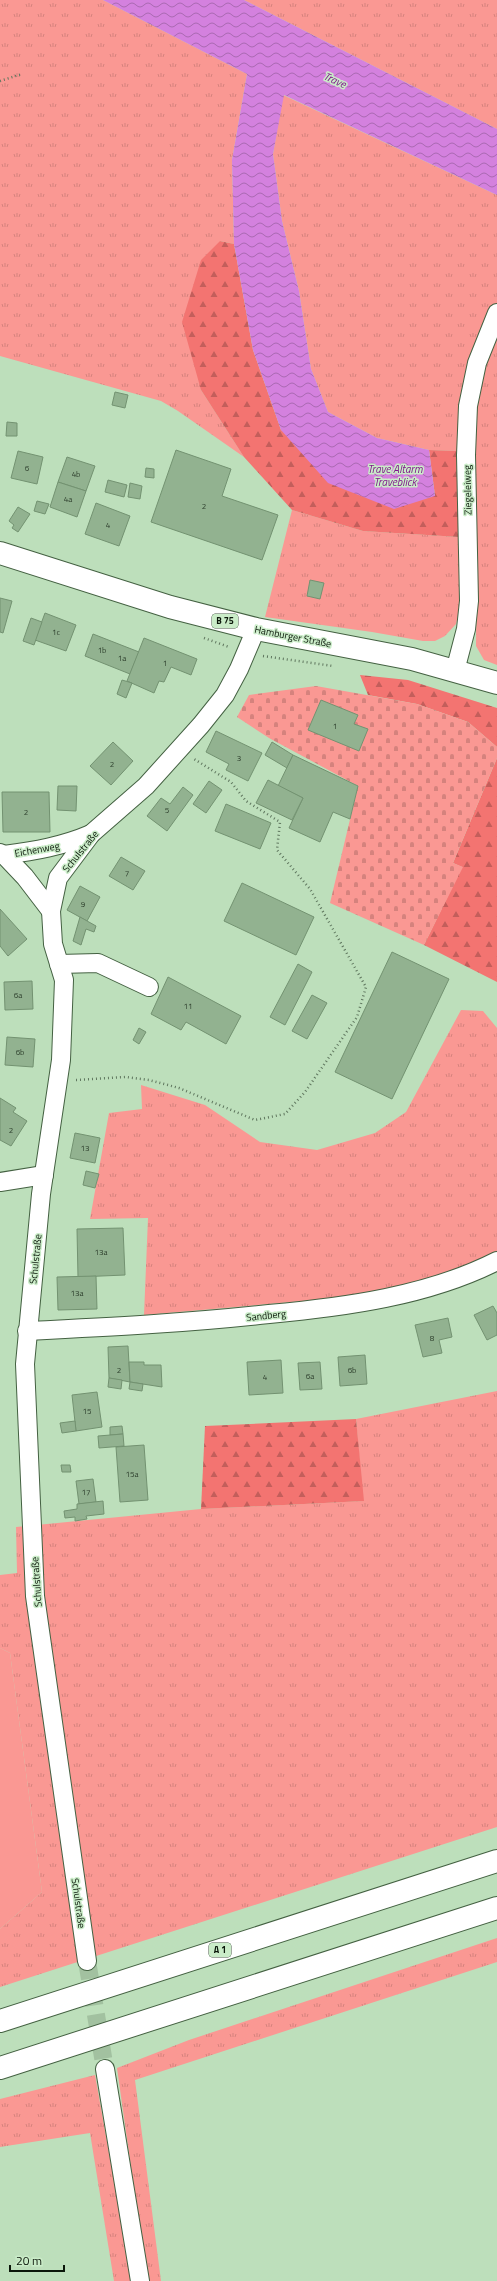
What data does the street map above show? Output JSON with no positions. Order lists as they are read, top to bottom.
{
  "streets": {
    "main road": ["B 75", "Hamburger Straße", "A 1"],
    "street": [
      "Ziegeleiweg",
      "Eichenweg",
      "Schulstraße",
      "Sandberg"
    ]
  },
  "crossings": [
    ["Ziegeleiweg", "Hamburger Straße"],
    ["Hamburger Straße", "Schulstraße"],
    ["Eichenweg", "Schulstraße"],
    ["Schulstraße", "Sandberg"]
  ],
  "water": ["Trave", "Trave Altarm Traveblick"],
  "house_numbers": [
    "6",
    "4b",
    "4a",
    "2",
    "4",
    "1c",
    "1b",
    "1a",
    "1",
    "1",
    "3",
    "2",
    "5",
    "2",
    "7",
    "9",
    "6a",
    "11",
    "6b",
    "2",
    "13",
    "13a",
    "13a",
    "8",
    "2",
    "6b",
    "6a",
    "4",
    "15",
    "15a",
    "17"
  ],
  "scale_bar": "20 m"
}
